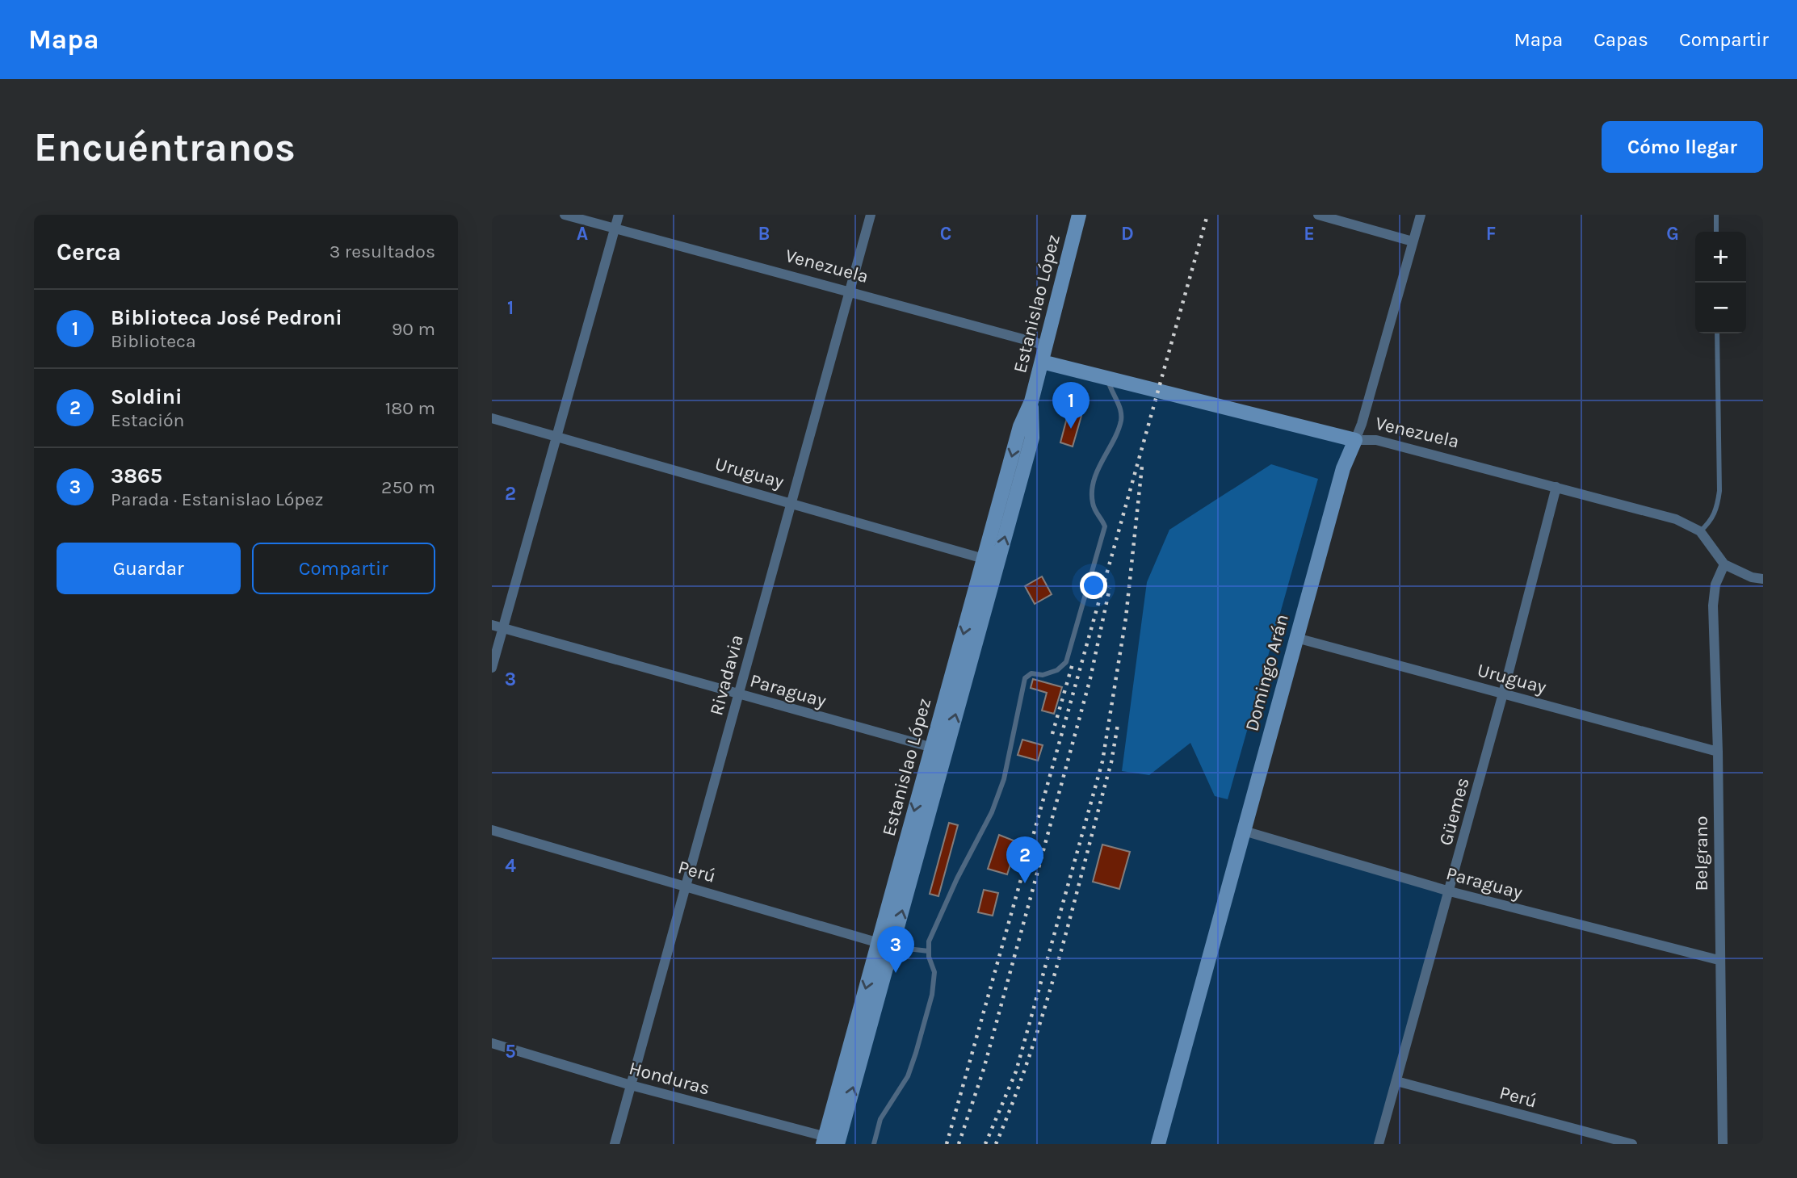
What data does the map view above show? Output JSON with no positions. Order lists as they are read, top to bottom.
{
  "streets": {
    "street": [
      "Venezuela",
      "Estanislao López",
      "Uruguay",
      "Domingo Arán",
      "Rivadavia",
      "Paraguay",
      "Güemes",
      "Belgrano",
      "Perú",
      "Honduras"
    ]
  },
  "crossings": [
    ["Venezuela", "Estanislao López"],
    ["Venezuela", "Domingo Arán"],
    ["Venezuela", "Rivadavia"],
    ["Venezuela", "Güemes"],
    ["Venezuela", "Belgrano"],
    ["Estanislao López", "Uruguay"],
    ["Estanislao López", "Paraguay"],
    ["Estanislao López", "Perú"],
    ["Estanislao López", "Honduras"],
    ["Uruguay", "Domingo Arán"],
    ["Uruguay", "Rivadavia"],
    ["Uruguay", "Güemes"],
    ["Uruguay", "Belgrano"],
    ["Domingo Arán", "Paraguay"],
    ["Rivadavia", "Paraguay"],
    ["Rivadavia", "Perú"],
    ["Rivadavia", "Honduras"],
    ["Paraguay", "Güemes"],
    ["Paraguay", "Belgrano"],
    ["Güemes", "Perú"]
  ],
  "page": {
    "header": "Mapa",
    "nav": ["Mapa", "Capas", "Compartir"],
    "buttons": [
      "Cómo llegar",
      ["Guardar", "Compartir"]
    ],
    "title": "Encuéntranos",
    "heading": ["Cerca", "3 resultados"],
    "map_buttons": ["+", "−"],
    "list": [
      {
        "mark": "1",
        "name": "Biblioteca José Pedroni",
        "note": "Biblioteca",
        "value": "90 m"
      },
      {
        "mark": "2",
        "name": "Soldini",
        "note": "Estación",
        "value": "180 m"
      },
      {
        "mark": "3",
        "name": "3865",
        "note": "Parada · Estanislao López",
        "value": "250 m"
      }
    ],
    "pins": ["1", "2", "3"]
  },
  "grid": {
    "columns": [
      "A",
      "B",
      "C",
      "D",
      "E",
      "F",
      "G"
    ],
    "rows": [
      "1",
      "2",
      "3",
      "4",
      "5"
    ]
  }
}
